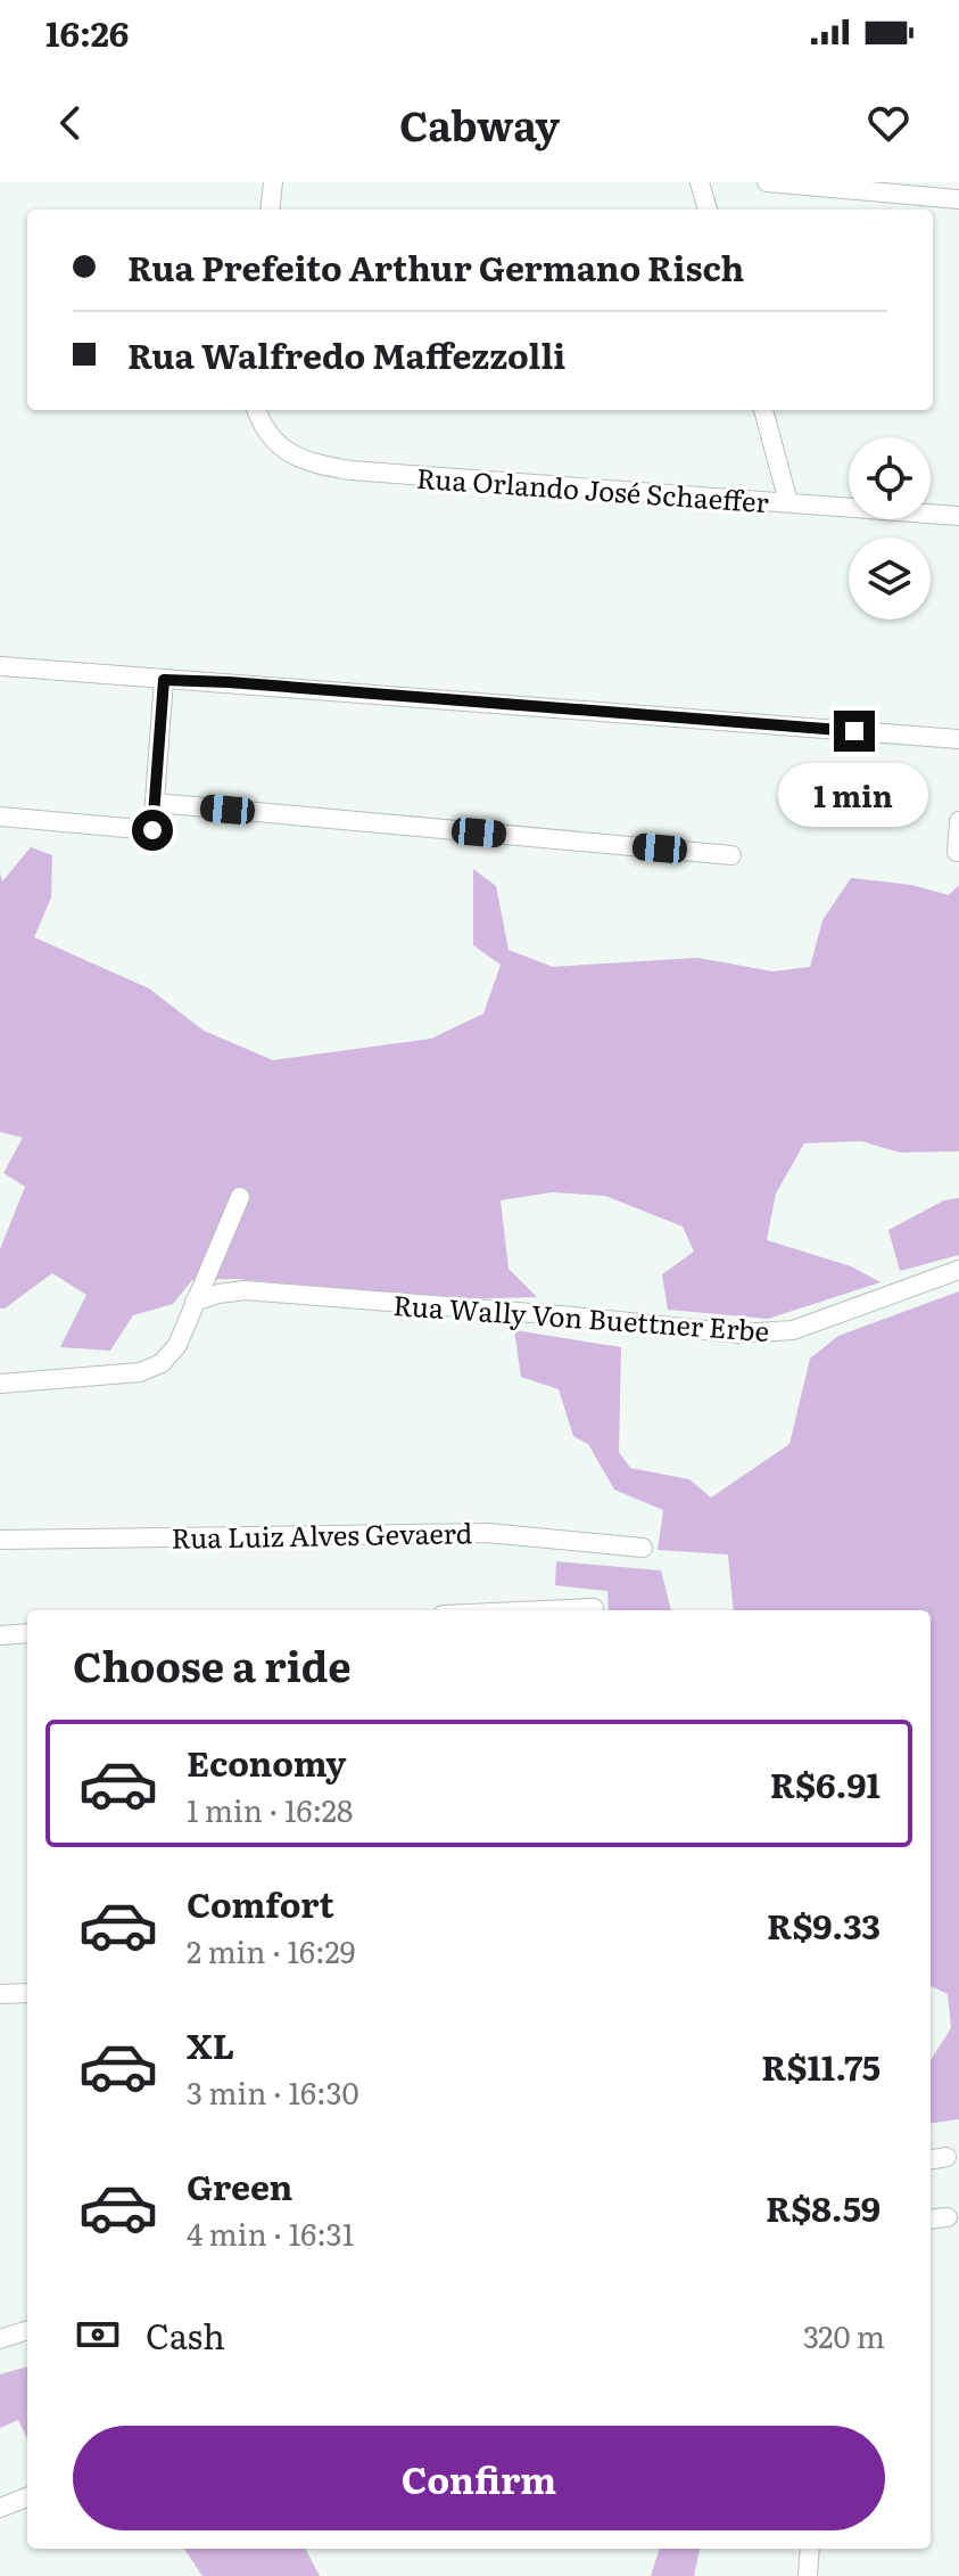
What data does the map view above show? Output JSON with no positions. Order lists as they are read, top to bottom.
{
  "streets": {
    "street": ["Rua Orlando José Schaeffer", "Rua Wally Von Buettner Erbe", "Rua Luiz Alves Gevaerd"]
  },
  "page": {
    "status": "16:26",
    "header": "Cabway",
    "banner": ["Rua Prefeito Arthur Germano Risch", "Rua Walfredo Maffezzolli"],
    "bubble": "1 min",
    "heading": "Choose a ride",
    "list": [
      {
        "name": "Economy",
        "note": "1 min · 16:28",
        "value": "R$6.91"
      },
      {
        "name": "Comfort",
        "note": "2 min · 16:29",
        "value": "R$9.33"
      },
      {
        "name": "XL",
        "note": "3 min · 16:30",
        "value": "R$11.75"
      },
      {
        "name": "Green",
        "note": "4 min · 16:31",
        "value": "R$8.59"
      }
    ],
    "pay": ["Cash", "320 m"],
    "buttons": "Confirm"
  }
}
